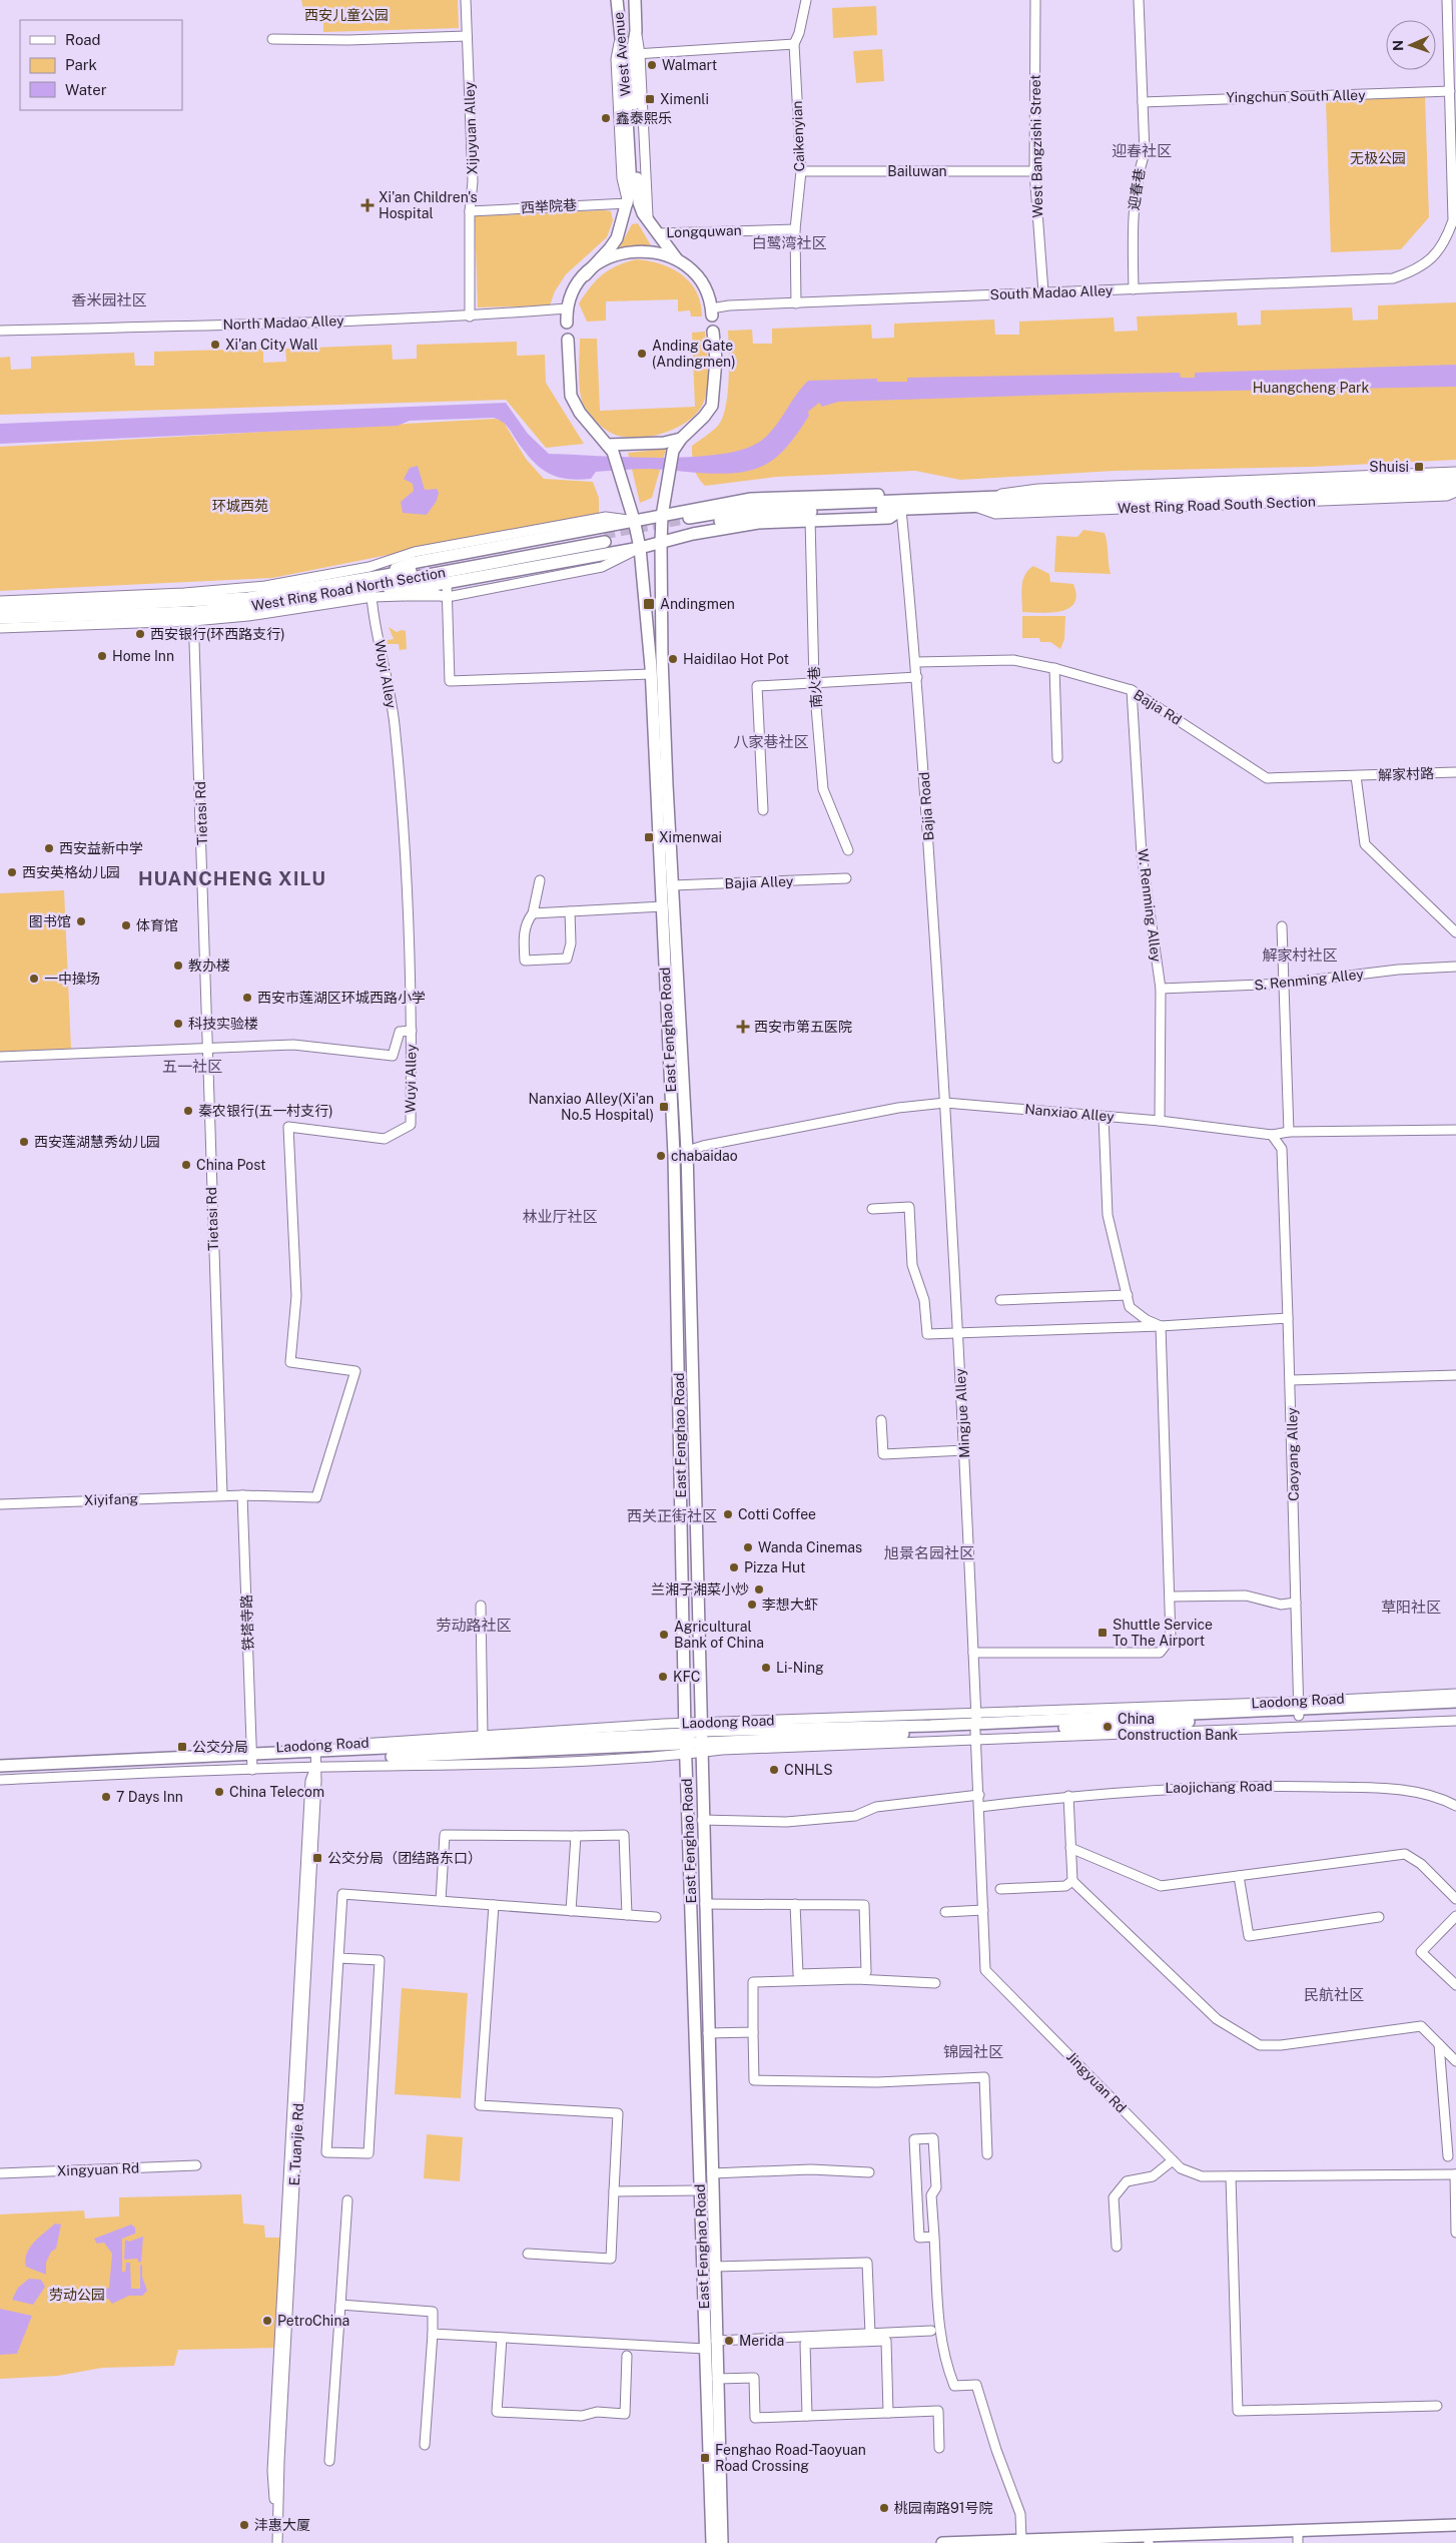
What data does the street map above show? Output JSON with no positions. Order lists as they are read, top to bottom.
{
  "streets": {
    "main road": [
      "West Avenue",
      "West Ring Road South Section",
      "West Ring Road North Section",
      "East Fenghao Road",
      "Laodong Road"
    ],
    "street": [
      "Yingchun South Alley",
      "Xijuyuan Alley",
      "Caikenyian",
      "West Bangzishi Street",
      "Bailuwan",
      "迎春巷",
      "西举院巷",
      "Longquwan",
      "South Madao Alley",
      "North Madao Alley",
      "Wuyi Alley",
      "南火巷",
      "Bajia Rd",
      "解家村路",
      "Bajia Road",
      "Tietasi Rd",
      "Bajia Alley",
      "W. Renming Alley",
      "S. Renming Alley",
      "Nanxiao Alley",
      "Mingjue Alley",
      "Caoyang Alley",
      "Xiyifang",
      "铁塔寺路",
      "Laojichang Road",
      "Jingyuan Rd",
      "E. Tuanjie Rd",
      "Xingyuan Rd"
    ]
  },
  "crossings": [
    ["West Avenue", "西举院巷"],
    ["West Avenue", "Longquwan"],
    ["Yingchun South Alley", "迎春巷"],
    ["Yingchun South Alley", "South Madao Alley"],
    ["Xijuyuan Alley", "西举院巷"],
    ["Xijuyuan Alley", "North Madao Alley"],
    ["Caikenyian", "Bailuwan"],
    ["Caikenyian", "Longquwan"],
    ["West Bangzishi Street", "Bailuwan"],
    ["West Bangzishi Street", "South Madao Alley"],
    ["迎春巷", "South Madao Alley"],
    ["West Ring Road South Section", "Bajia Road"],
    ["West Ring Road North Section", "Wuyi Alley"],
    ["West Ring Road North Section", "Tietasi Rd"],
    ["Wuyi Alley", "铁塔寺路"],
    ["Bajia Rd", "解家村路"],
    ["Bajia Rd", "Bajia Road"],
    ["Bajia Rd", "W. Renming Alley"],
    ["Bajia Road", "Nanxiao Alley"],
    ["Bajia Road", "Mingjue Alley"],
    ["Tietasi Rd", "Xiyifang"],
    ["Bajia Alley", "East Fenghao Road"],
    ["W. Renming Alley", "S. Renming Alley"],
    ["W. Renming Alley", "Nanxiao Alley"],
    ["East Fenghao Road", "Nanxiao Alley"],
    ["East Fenghao Road", "Laodong Road"],
    ["Nanxiao Alley", "Mingjue Alley"],
    ["Nanxiao Alley", "Caoyang Alley"],
    ["Mingjue Alley", "Laodong Road"],
    ["Mingjue Alley", "Jingyuan Rd"],
    ["Caoyang Alley", "Laodong Road"],
    ["铁塔寺路", "Laodong Road"],
    ["Laodong Road", "Jingyuan Rd"],
    ["Laodong Road", "E. Tuanjie Rd"],
    ["Laojichang Road", "Jingyuan Rd"]
  ],
  "districts": [
    "迎春社区",
    "白鹭湾社区",
    "香米园社区",
    "八家巷社区",
    "HUANCHENG XILU",
    "解家村社区",
    "五一社区",
    "林业厅社区",
    "西关正街社区",
    "旭景名园社区",
    "草阳社区",
    "劳动路社区",
    "民航社区",
    "锦园社区"
  ],
  "parks": [
    "西安儿童公园",
    "无极公园",
    "Huangcheng Park",
    "环城西苑",
    "劳动公园"
  ],
  "places": {
    "other": [
      "Walmart",
      "鑫泰熙乐",
      "Xi'an City Wall",
      "Anding Gate (Andingmen)",
      "西安银行(环西路支行)",
      "Home Inn",
      "Haidilao Hot Pot",
      "西安益新中学",
      "西安英格幼儿园",
      "图书馆",
      "体育馆",
      "教办楼",
      "一中操场",
      "西安市莲湖区环城西路小学",
      "科技实验楼",
      "秦农银行(五一村支行)",
      "西安莲湖慧秀幼儿园",
      "chabaidao",
      "China Post",
      "Cotti Coffee",
      "Wanda Cinemas",
      "Pizza Hut",
      "兰湘子湘菜小炒",
      "李想大虾",
      "Agricultural Bank of China",
      "Li-Ning",
      "KFC",
      "China Construction Bank",
      "CNHLS",
      "China Telecom",
      "7 Days Inn",
      "PetroChina",
      "Merida",
      "桃园南路91号院",
      "沣惠大厦"
    ],
    "transit": [
      "Ximenli",
      "Shuisi",
      "Andingmen",
      "Ximenwai",
      "Nanxiao Alley(Xi'an No.5 Hospital)",
      "Shuttle Service To The Airport",
      "公交分局",
      "公交分局（团结路东口）",
      "Fenghao Road-Taoyuan Road Crossing"
    ],
    "health": ["Xi'an Children's Hospital", "西安市第五医院"]
  },
  "legend": ["Road", "Park", "Water"],
  "north": "left"
}
